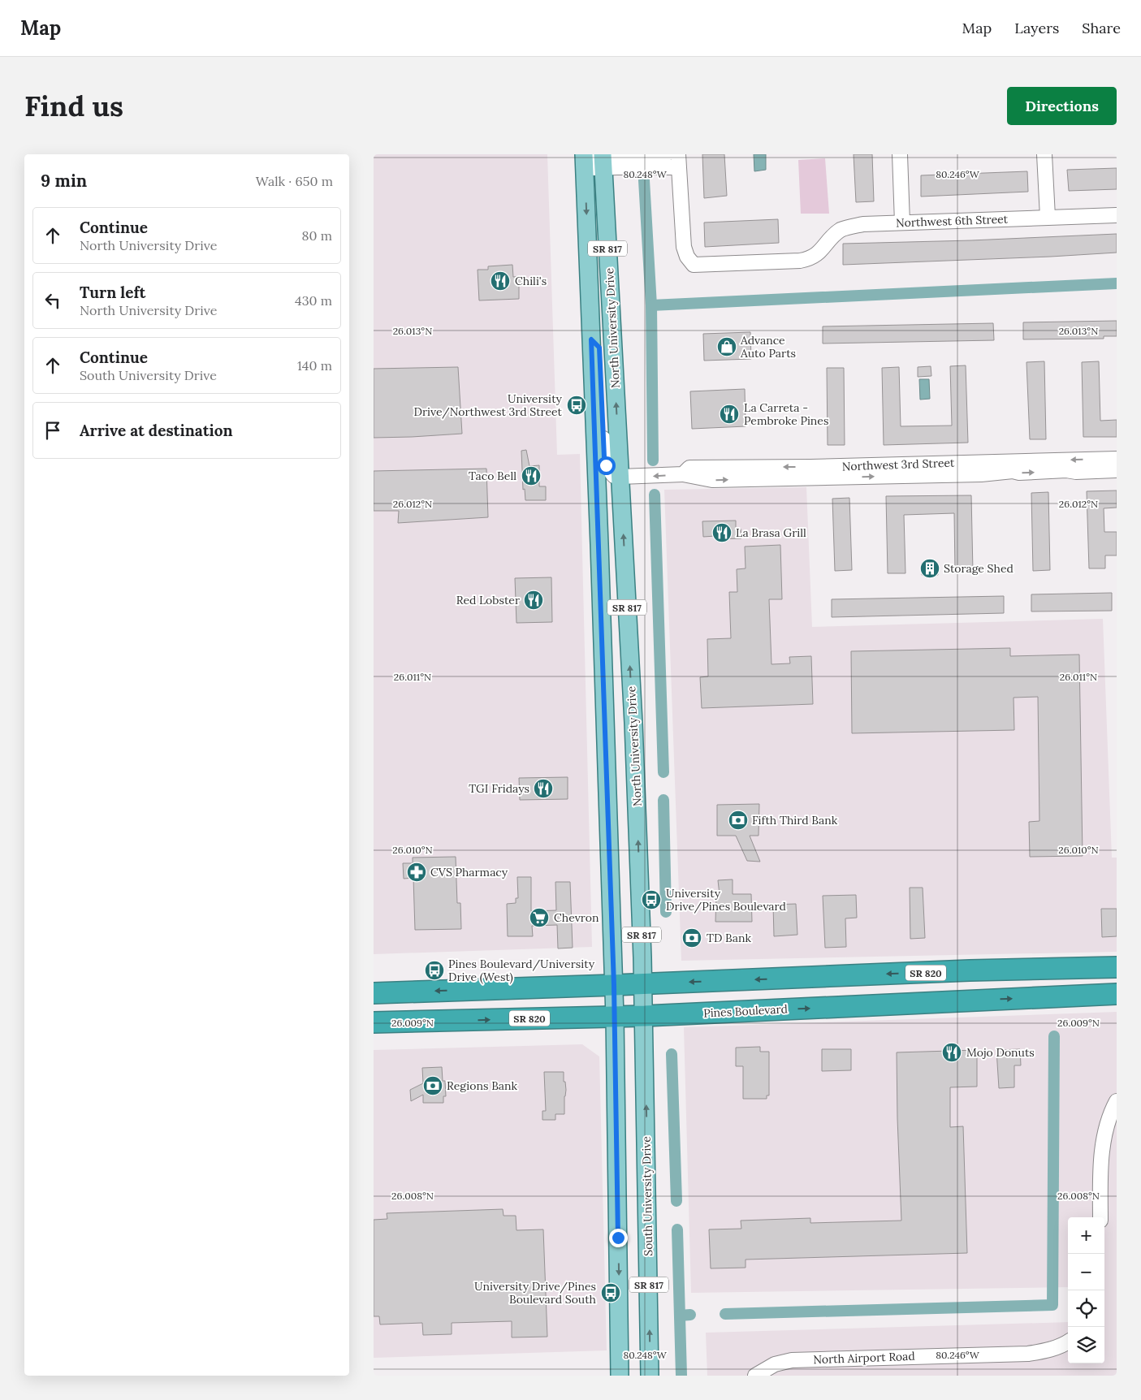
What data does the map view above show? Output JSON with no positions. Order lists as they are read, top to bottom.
{
  "streets": {
    "highway": ["SR 820", "Pines Boulevard"],
    "main road": ["SR 817", "North University Drive", "South University Drive"],
    "street": ["Northwest 6th Street", "Northwest 3rd Street", "North Airport Road"]
  },
  "crossings": [
    ["SR 817", "North University Drive"],
    ["SR 817", "Pines Boulevard"],
    ["North University Drive", "Northwest 3rd Street"],
    ["North University Drive", "SR 820"],
    ["North University Drive", "Pines Boulevard"],
    ["North University Drive", "South University Drive"],
    ["Pines Boulevard", "South University Drive"]
  ],
  "places": {
    "restaurant": [
      "Chili's",
      "La Carreta - Pembroke Pines",
      "Taco Bell",
      "La Brasa Grill",
      "Red Lobster",
      "TGI Fridays",
      "Mojo Donuts"
    ],
    "shop": ["Advance Auto Parts"],
    "bus stop": [
      "University Drive/Northwest 3rd Street",
      "University Drive/Pines Boulevard",
      "Pines Boulevard/University Drive (West)",
      "University Drive/Pines Boulevard South"
    ],
    "building": ["Storage Shed"],
    "bank": ["Fifth Third Bank", "TD Bank", "Regions Bank"],
    "pharmacy": ["CVS Pharmacy"],
    "supermarket": ["Chevron"]
  },
  "page": {
    "header": "Map",
    "nav": ["Map", "Layers", "Share"],
    "buttons": "Directions",
    "title": "Find us",
    "heading": ["9 min", "Walk · 650 m"],
    "list": [
      ["Continue", "North University Drive", "80 m"],
      ["Turn left", "North University Drive", "430 m"],
      ["Continue", "South University Drive", "140 m"],
      "Arrive at destination"
    ],
    "map_buttons": ["+", "−"]
  },
  "coordinates": [
    "80.248°W",
    "80.246°W",
    "26.013°N",
    "26.012°N",
    "26.011°N",
    "26.010°N",
    "26.009°N",
    "26.008°N"
  ]
}
